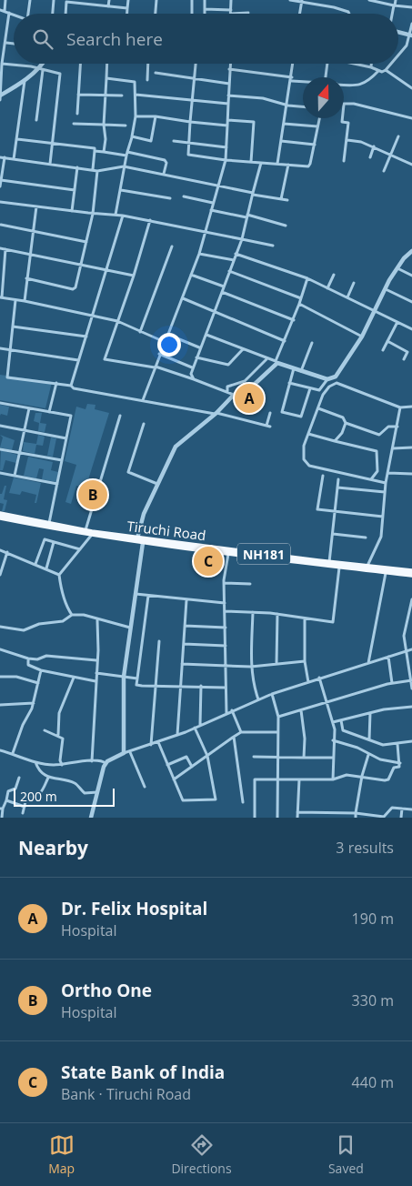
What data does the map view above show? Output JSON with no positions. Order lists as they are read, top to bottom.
{
  "streets": {
    "highway": ["Tiruchi Road", "NH181"]
  },
  "scale_bar": "200 m",
  "north": "top",
  "page": {
    "search": "Search here",
    "pins": ["A", "B", "C"],
    "scale": "200 m",
    "heading": ["Nearby", "3 results"],
    "list": [
      {
        "mark": "A",
        "name": "Dr. Felix Hospital",
        "note": "Hospital",
        "value": "190 m"
      },
      {
        "mark": "B",
        "name": "Ortho One",
        "note": "Hospital",
        "value": "330 m"
      },
      {
        "mark": "C",
        "name": "State Bank of India",
        "note": "Bank · Tiruchi Road",
        "value": "440 m"
      }
    ],
    "nav": ["Map", "Directions", "Saved"]
  }
}
